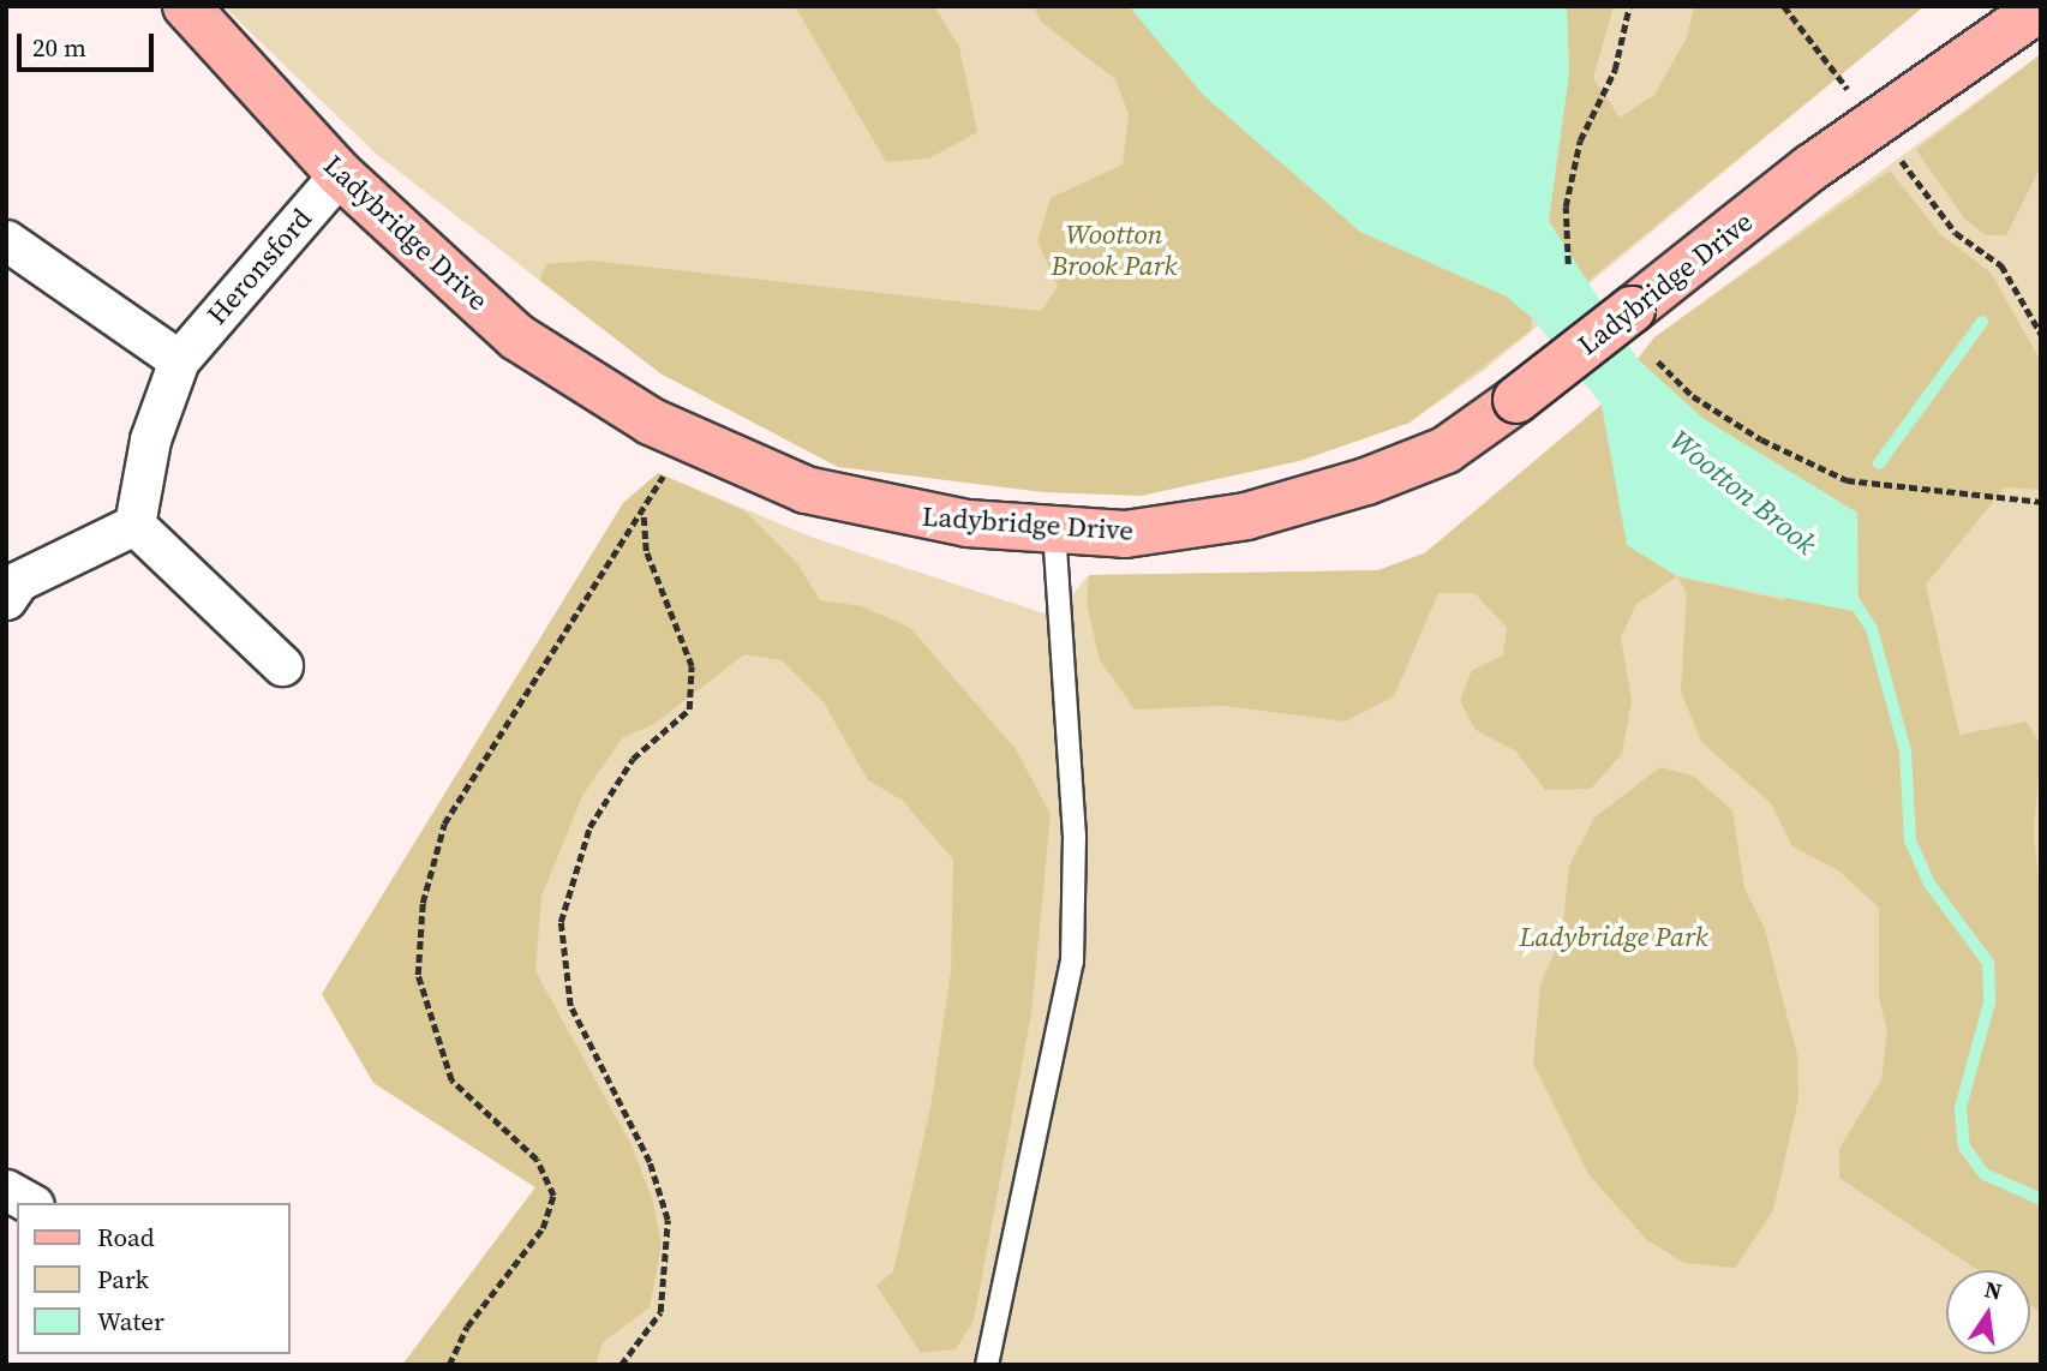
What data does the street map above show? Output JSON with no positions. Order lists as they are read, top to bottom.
{
  "streets": {
    "street": ["Ladybridge Drive", "Heronsford"]
  },
  "crossings": [
    ["Ladybridge Drive", "Heronsford"]
  ],
  "water": ["Wootton Brook"],
  "parks": ["Wootton Brook Park", "Ladybridge Park"],
  "legend": ["Road", "Park", "Water"],
  "scale_bar": "20 m",
  "north": "top"
}
